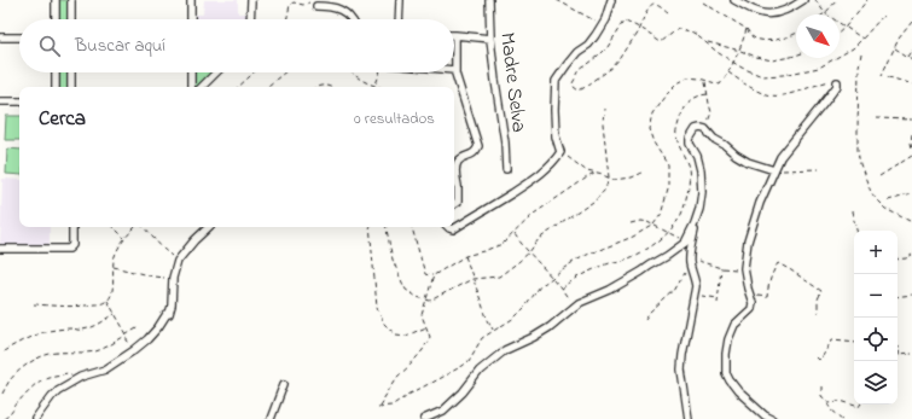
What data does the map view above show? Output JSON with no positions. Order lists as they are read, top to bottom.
{
  "streets": {
    "street": ["Madre Selva"]
  },
  "north": "bottom right",
  "page": {
    "search": "Buscar aquí",
    "heading": ["Cerca", "0 resultados"],
    "map_buttons": ["+", "−"]
  }
}
